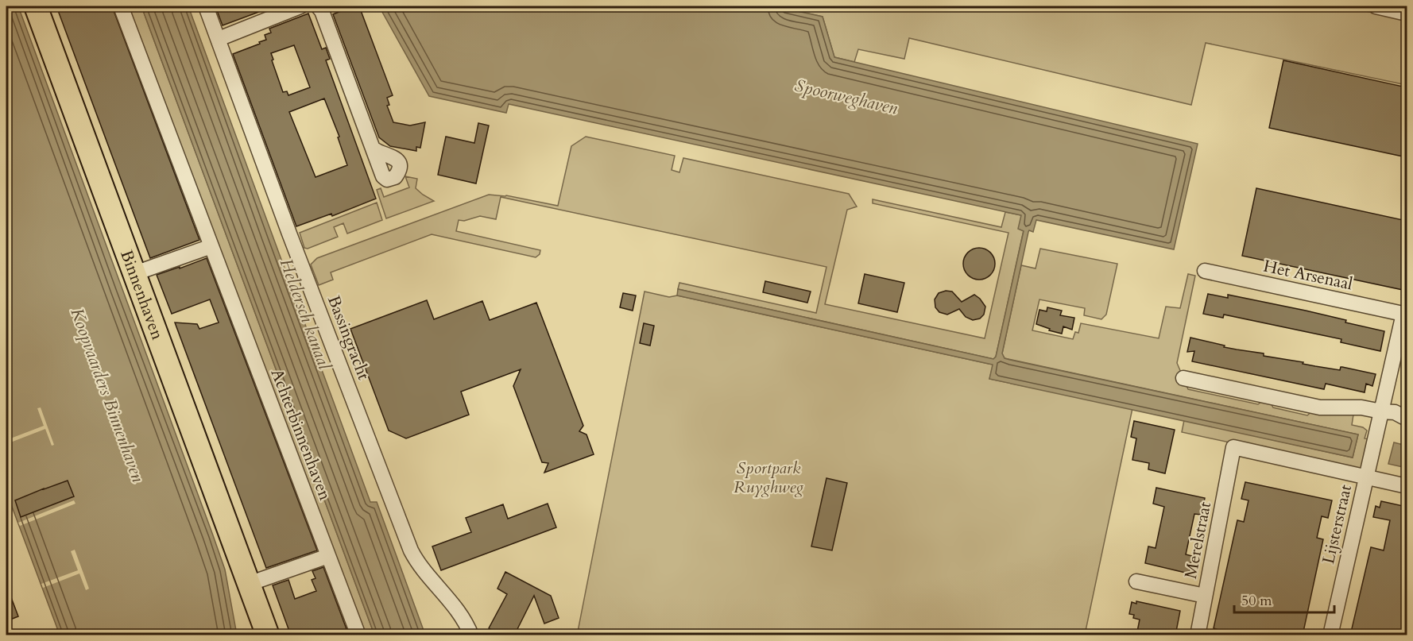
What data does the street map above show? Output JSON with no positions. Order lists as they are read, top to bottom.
{
  "streets": {
    "main road": ["Binnenhaven"],
    "street": [
      "Het Arsenaal",
      "Bassingracht",
      "Achterbinnenhaven",
      "Lijsterstraat",
      "Merelstraat"
    ]
  },
  "crossings": [
    ["Het Arsenaal", "Lijsterstraat"],
    ["Het Arsenaal", "Merelstraat"],
    ["Lijsterstraat", "Merelstraat"]
  ],
  "water": ["Spoorweghaven", "Heldersch kanaal", "Koopvaarders Binnenhaven"],
  "parks": ["Sportpark Ruyghweg"],
  "scale_bar": "50 m"
}
